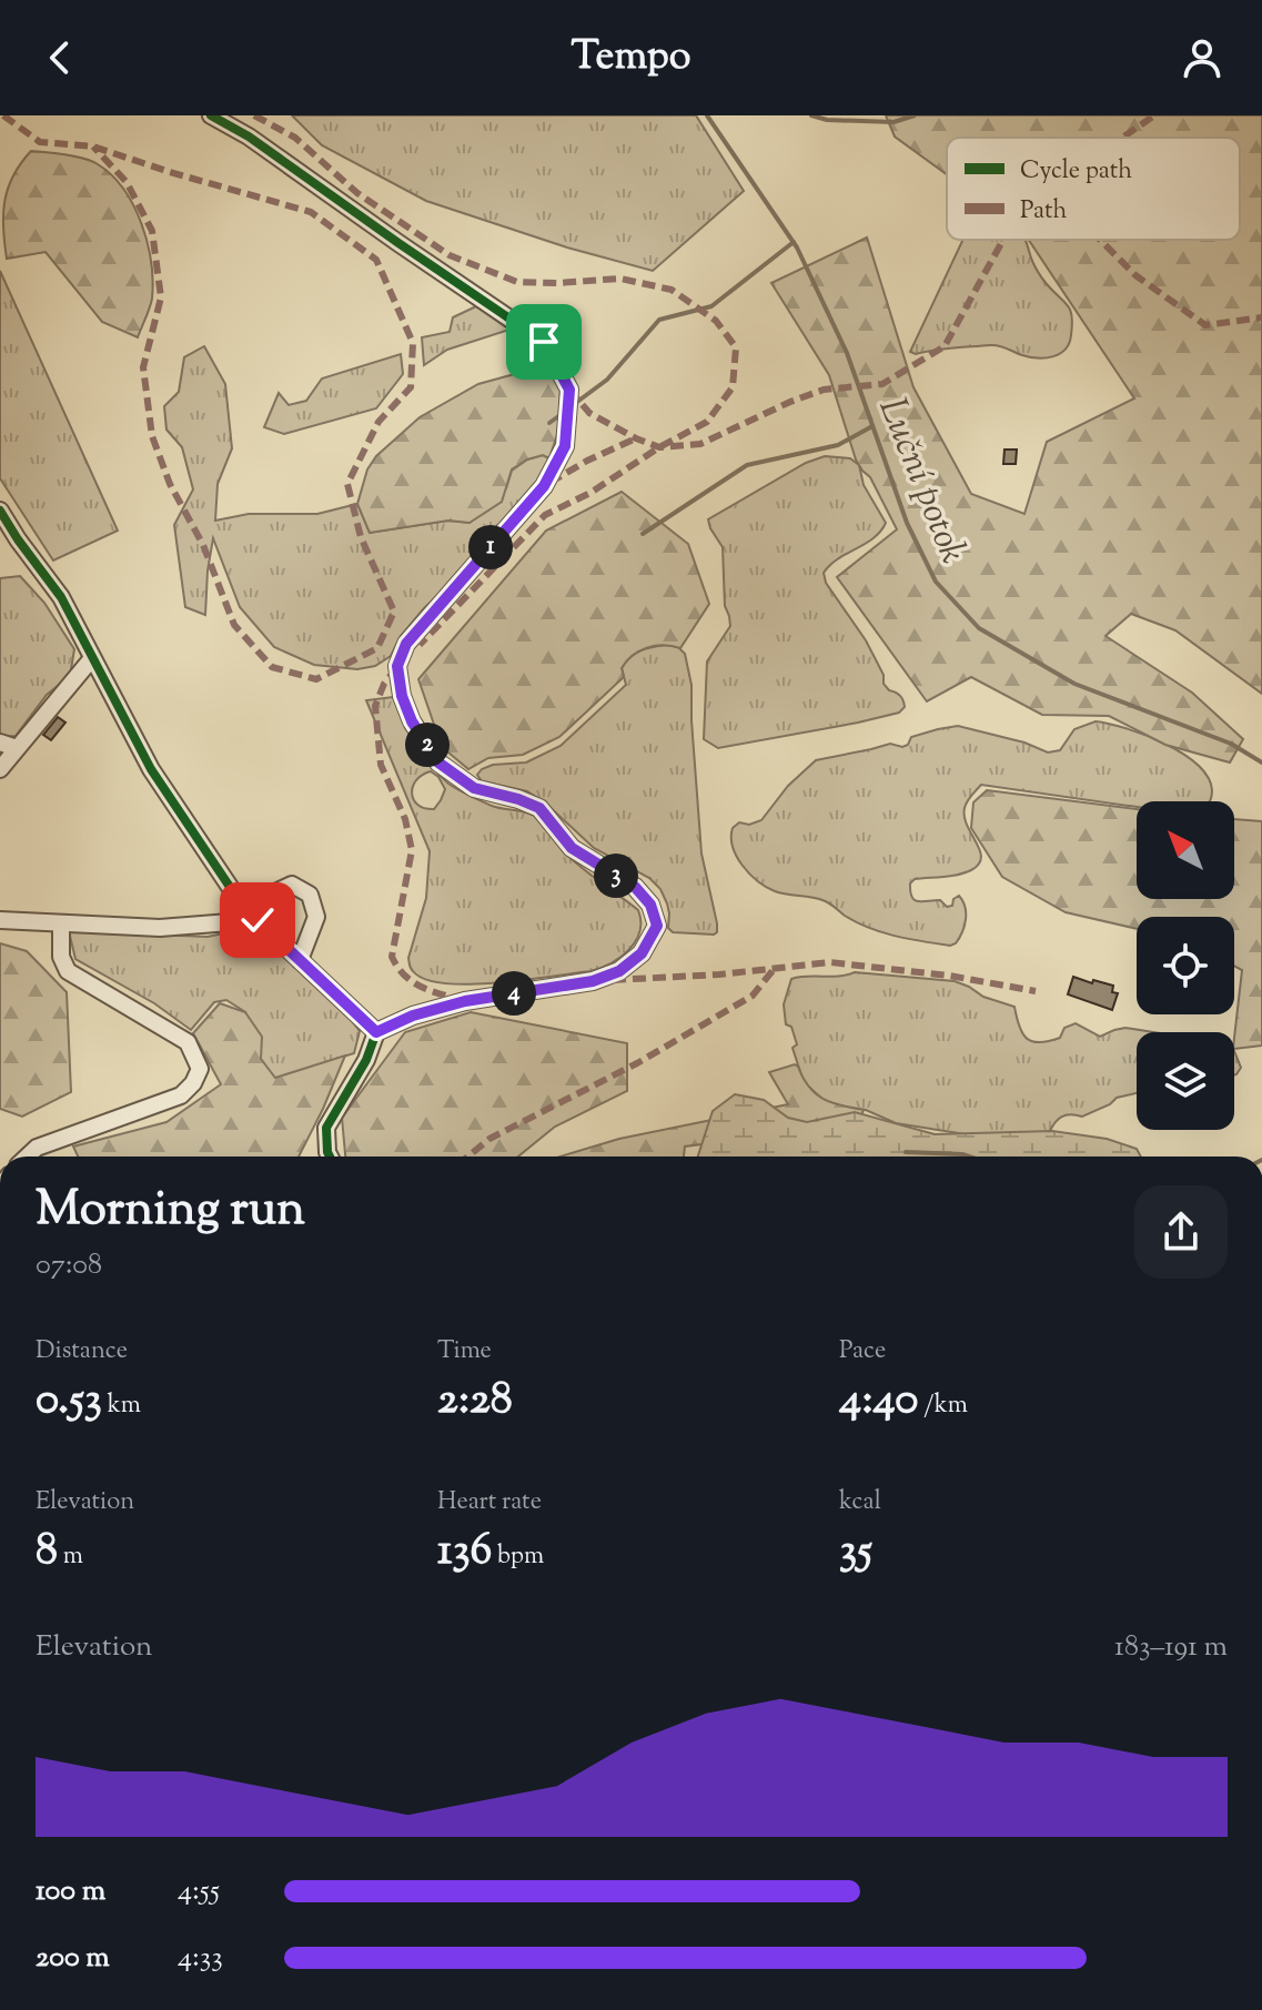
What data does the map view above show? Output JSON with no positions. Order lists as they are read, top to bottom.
{
  "water": ["Luční potok"],
  "legend": ["Cycle path", "Path"],
  "north": "top left",
  "page": {
    "header": "Tempo",
    "pins": [
      "1",
      "2",
      "3",
      "4"
    ],
    "heading": ["Morning run", "07:08"],
    "stats": [
      ["Distance", "0.53 km"],
      ["Time", "2:28"],
      ["Pace", "4:40 /km"],
      ["Elevation", "8 m"],
      ["Heart rate", "136 bpm"],
      ["kcal", "35"]
    ],
    "chart": ["Elevation", "183–191 m"],
    "list": [
      {
        "name": "100 m",
        "note": "4:55"
      },
      {
        "name": "200 m",
        "note": "4:33"
      }
    ]
  }
}
